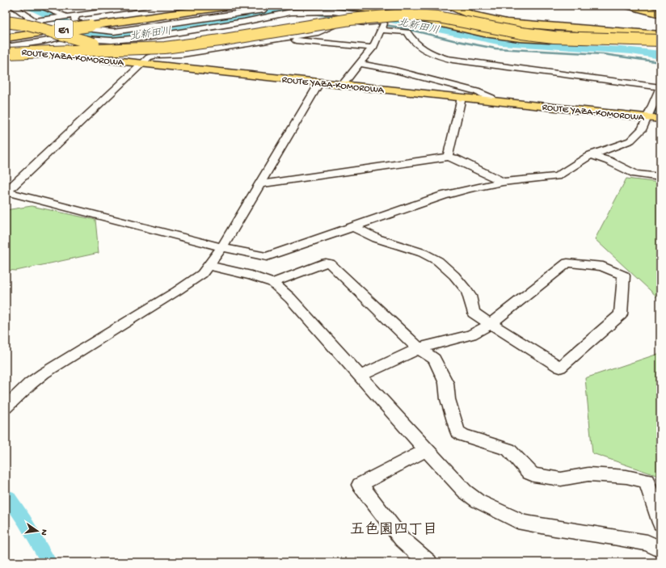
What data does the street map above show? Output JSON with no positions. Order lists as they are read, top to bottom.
{
  "streets": {
    "highway": ["E1"],
    "main road": ["ROUTE YAZA-KOMOROWA"]
  },
  "districts": ["五色園四丁目"],
  "water": ["北新田川"],
  "north": "right"
}
